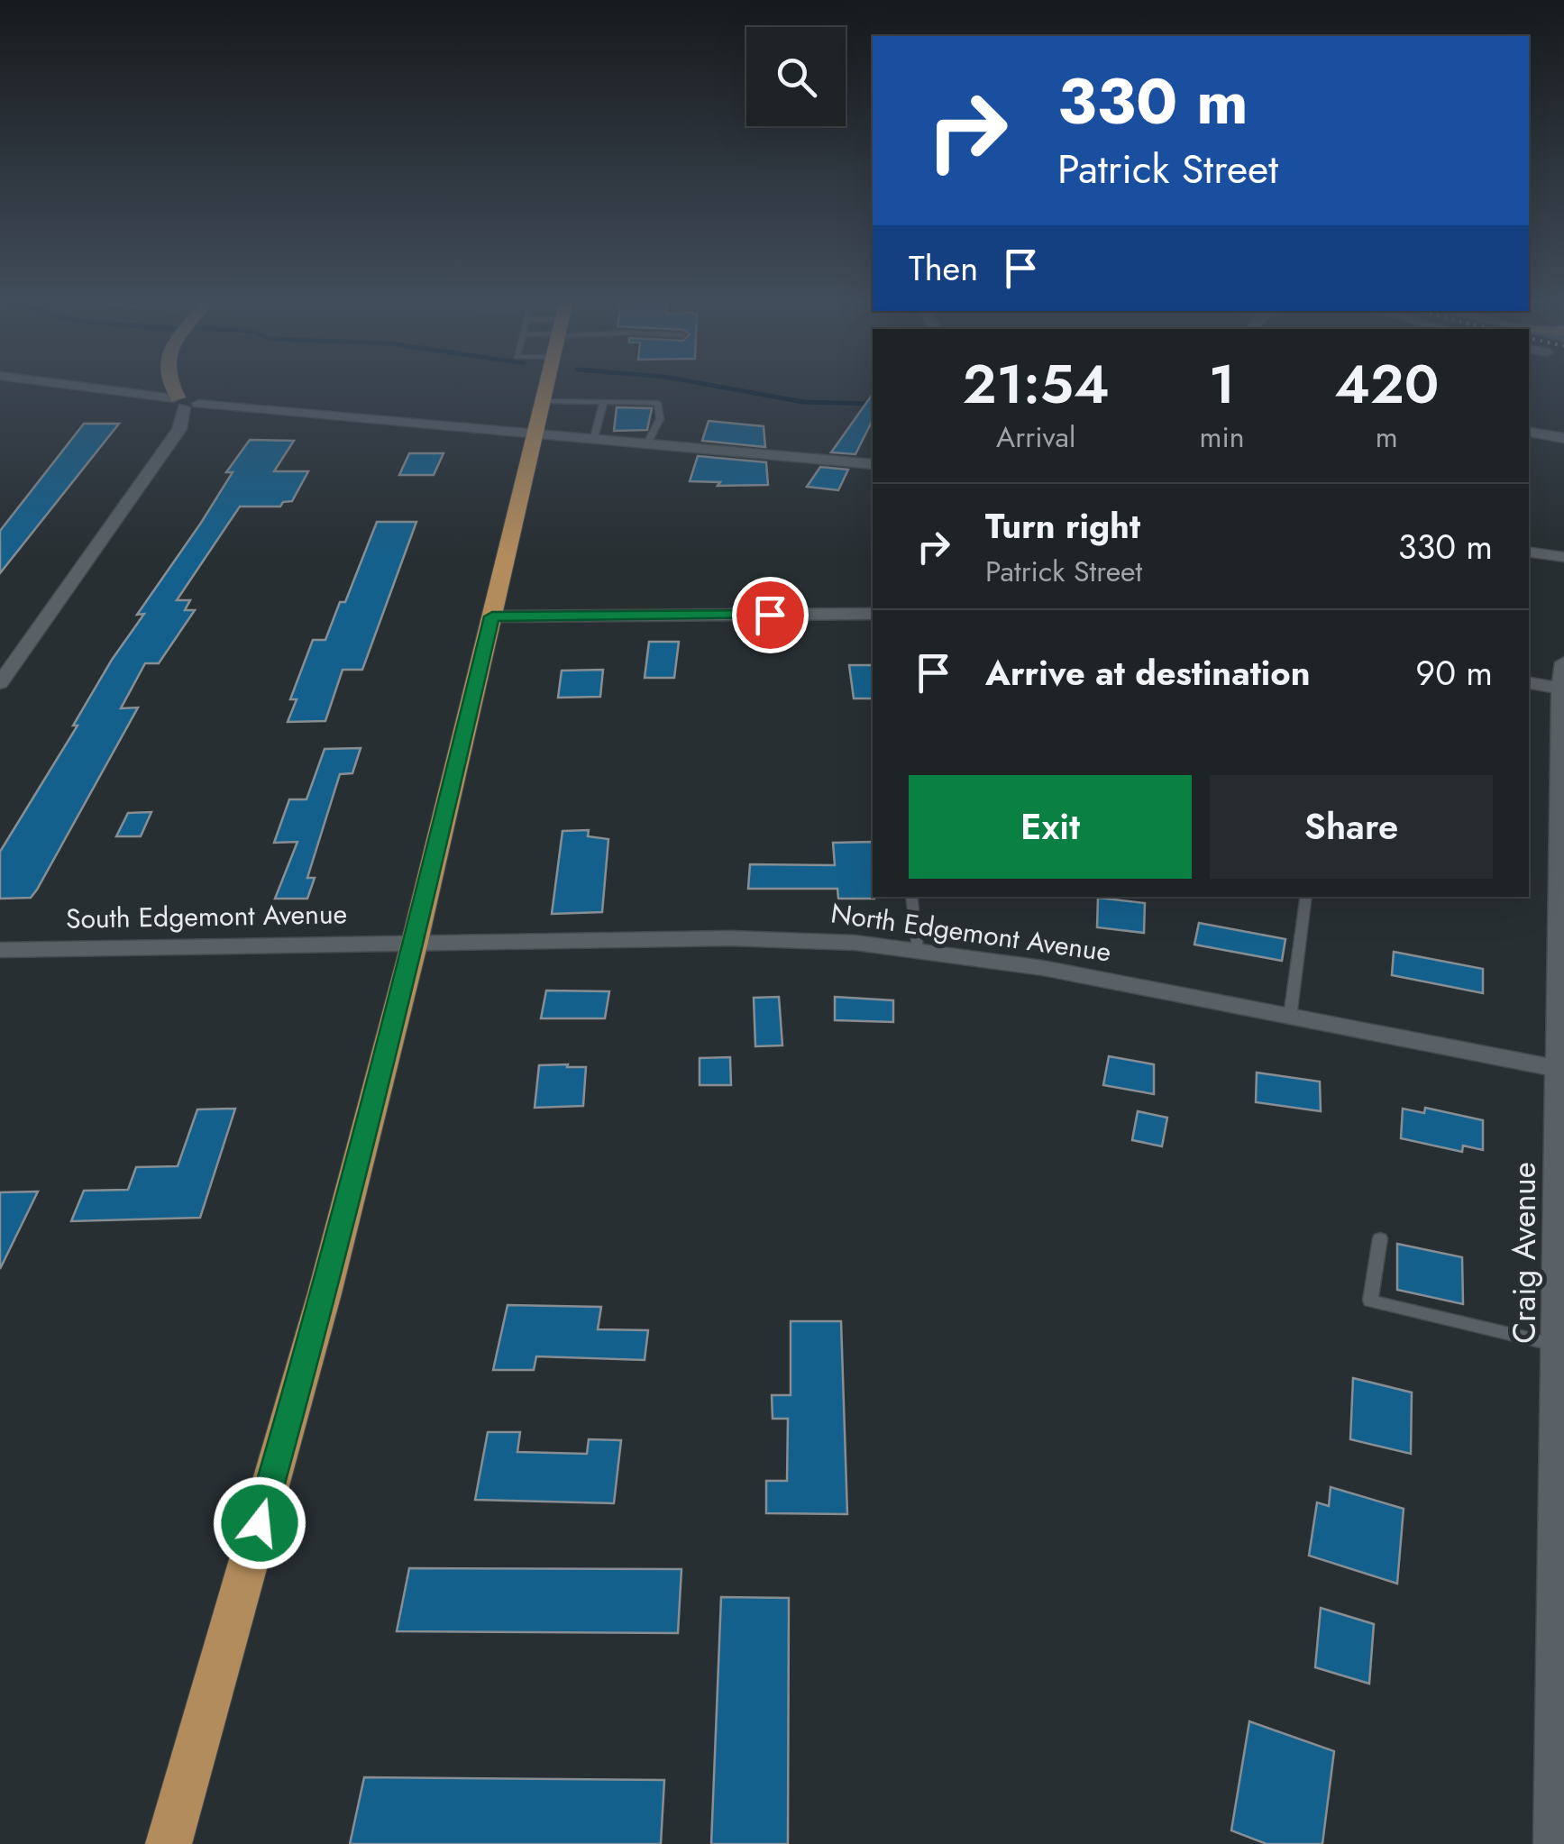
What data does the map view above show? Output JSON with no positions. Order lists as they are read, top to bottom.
{
  "streets": {
    "street": ["South Edgemont Avenue", "North Edgemont Avenue", "Craig Avenue"]
  },
  "crossings": [
    ["South Edgemont Avenue", "North Edgemont Avenue"],
    ["North Edgemont Avenue", "Craig Avenue"]
  ],
  "page": {
    "turn": ["330 m", "Patrick Street"],
    "then": "Then",
    "eta": [
      "21:54",
      "Arrival",
      "1",
      "min",
      "420",
      "m"
    ],
    "list": [
      {
        "name": "Turn right",
        "note": "Patrick Street",
        "value": "330 m"
      },
      {
        "name": "Arrive at destination",
        "value": "90 m"
      }
    ],
    "buttons": ["Exit", "Share"]
  }
}
